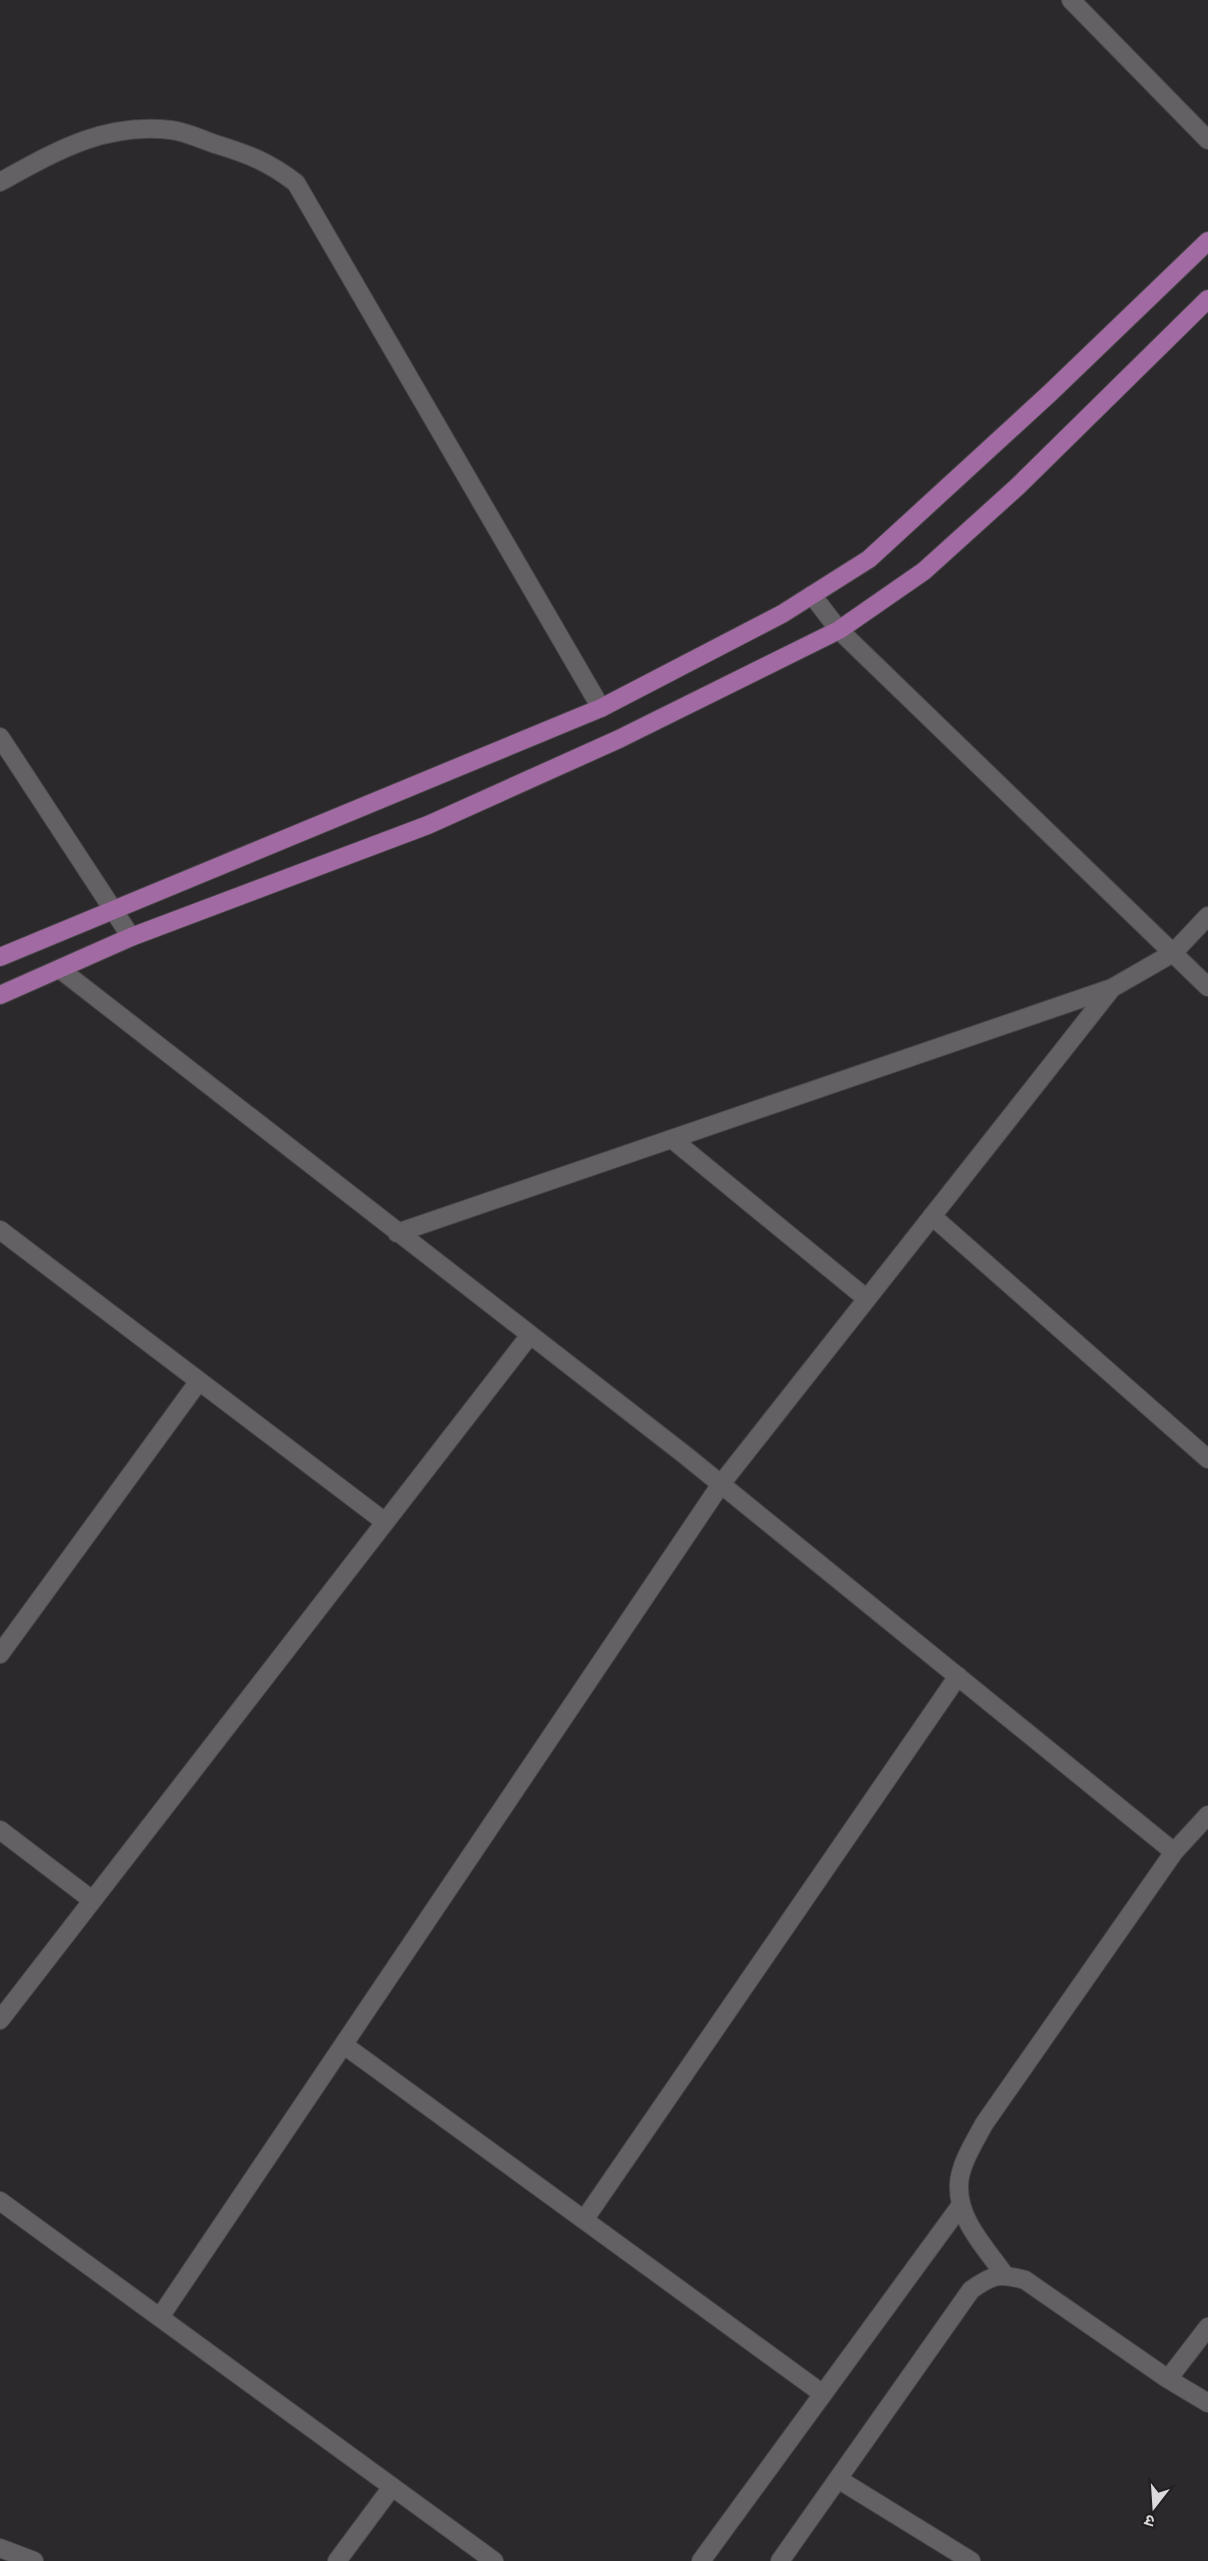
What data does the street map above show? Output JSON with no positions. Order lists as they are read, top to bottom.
{
  "north": "bottom"
}
